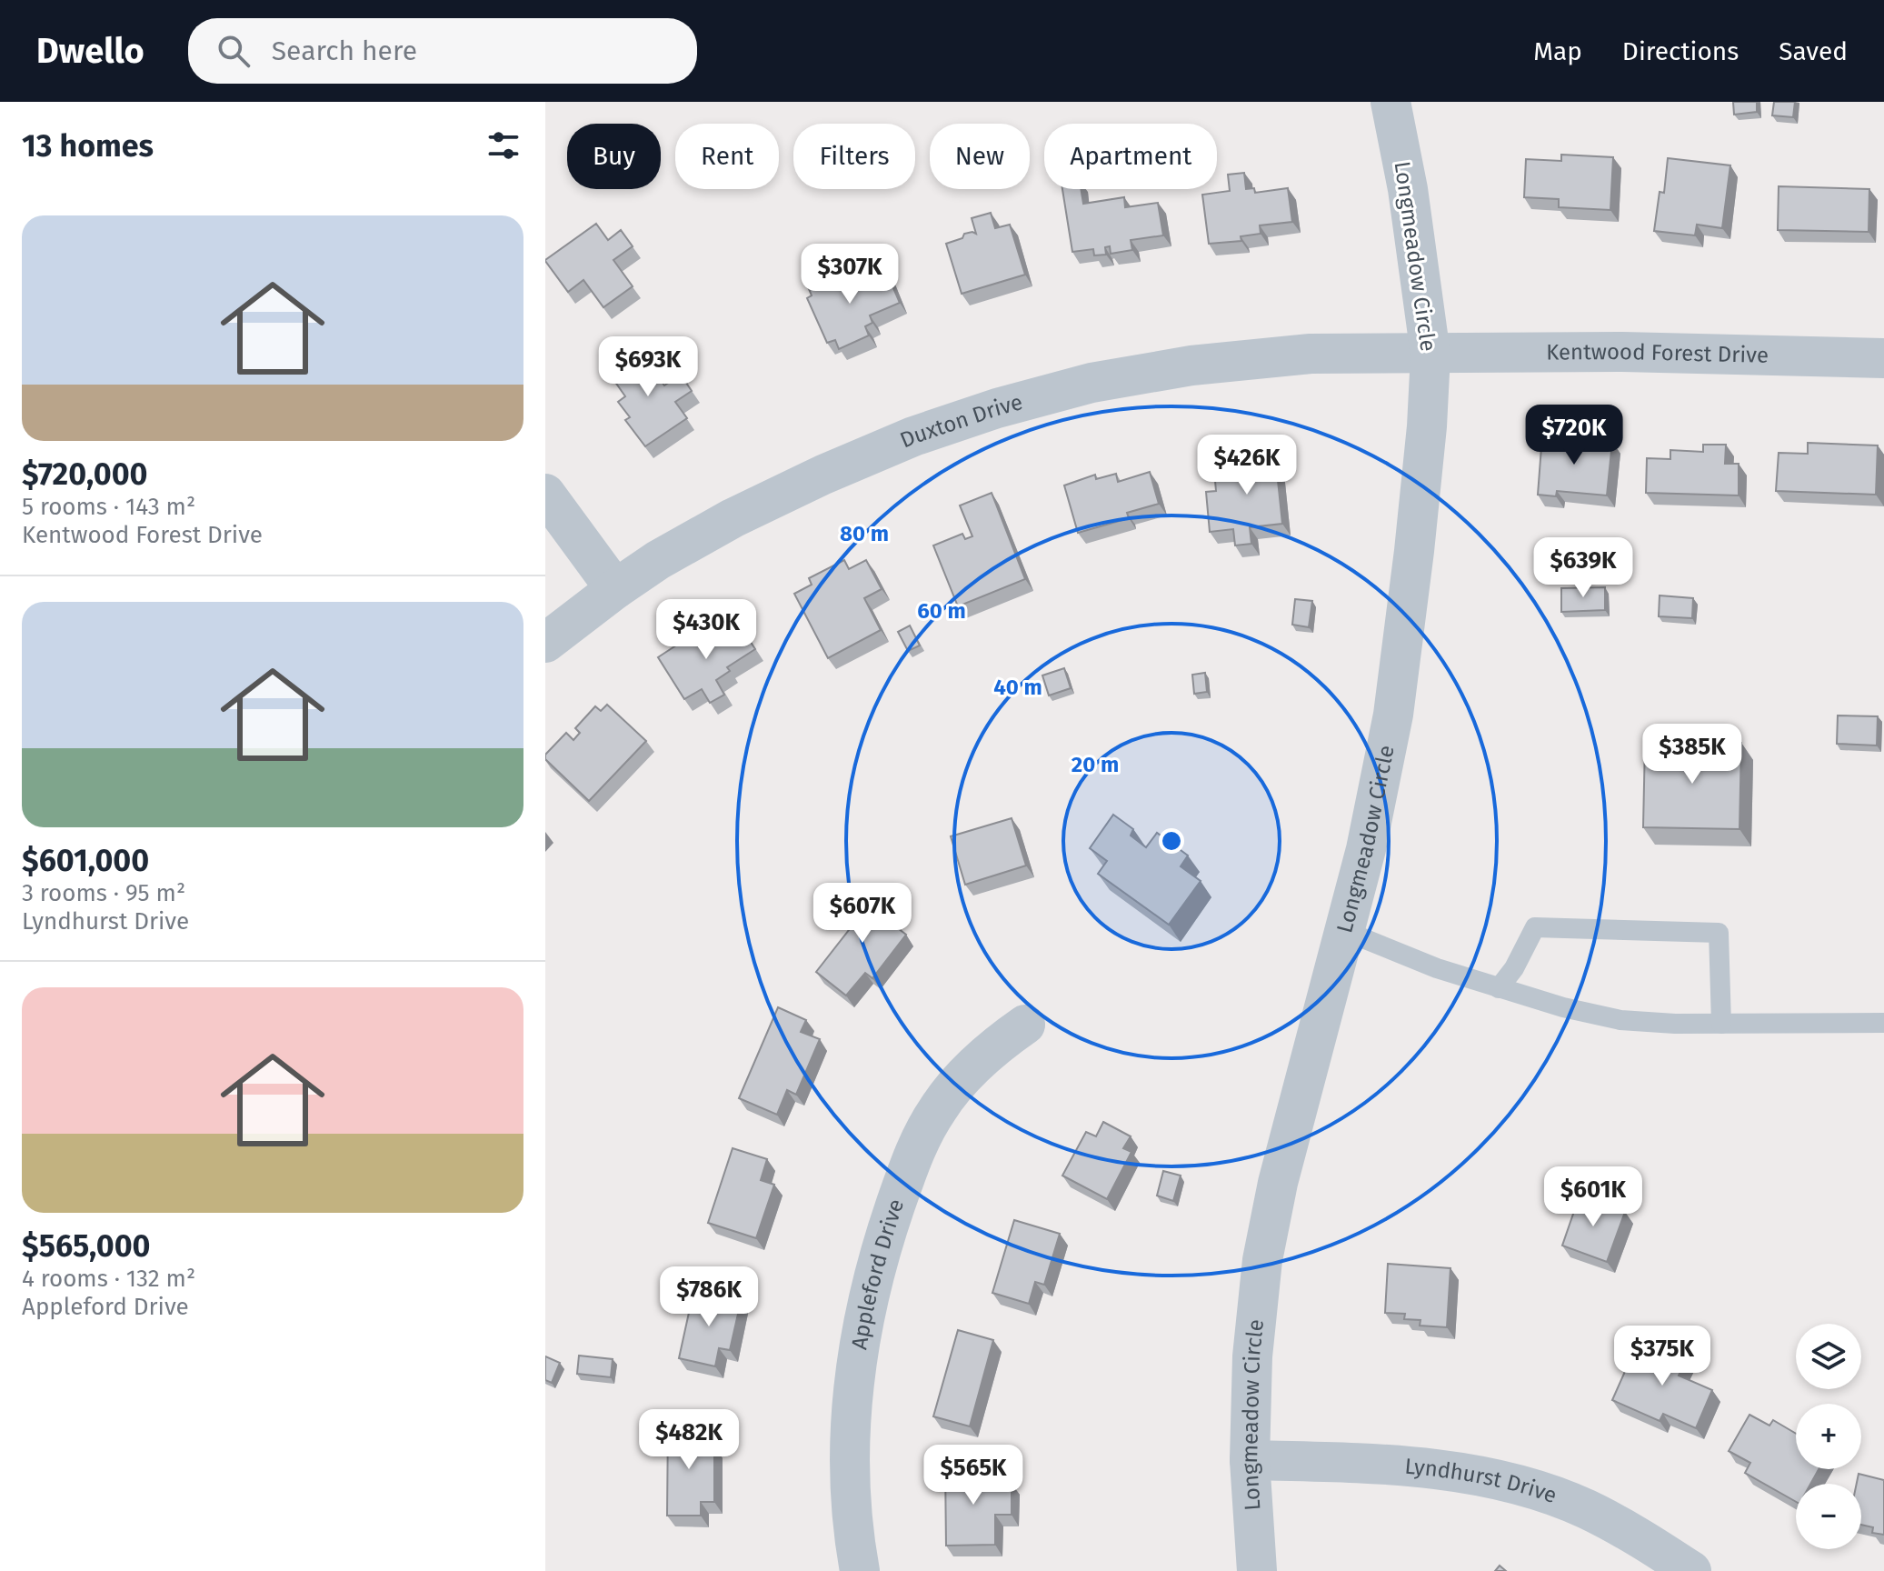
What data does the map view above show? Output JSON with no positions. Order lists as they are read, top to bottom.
{
  "streets": {
    "street": [
      "Longmeadow Circle",
      "Kentwood Forest Drive",
      "Duxton Drive",
      "Appleford Drive",
      "Lyndhurst Drive"
    ]
  },
  "crossings": [
    ["Longmeadow Circle", "Kentwood Forest Drive"],
    ["Longmeadow Circle", "Duxton Drive"],
    ["Longmeadow Circle", "Lyndhurst Drive"],
    ["Kentwood Forest Drive", "Duxton Drive"]
  ],
  "page": {
    "header": "Dwello",
    "search": "Search here",
    "nav": ["Map", "Directions", "Saved"],
    "heading": "13 homes",
    "chip": [
      "Buy",
      "Rent",
      "Filters",
      "New",
      "Apartment"
    ],
    "list": [
      {
        "name": "$720,000",
        "note": "5 rooms · 143 m² · Kentwood Forest Drive"
      },
      {
        "name": "$601,000",
        "note": "3 rooms · 95 m² · Lyndhurst Drive"
      },
      {
        "name": "$565,000",
        "note": "4 rooms · 132 m² · Appleford Drive"
      }
    ],
    "price": [
      "$307K",
      "$693K",
      "$720K",
      "$426K",
      "$639K",
      "$430K",
      "$385K",
      "$607K",
      "$601K",
      "$786K",
      "$375K",
      "$482K",
      "$565K"
    ],
    "map_buttons": ["+", "−"]
  },
  "rings": [
    "80 m",
    "60 m",
    "40 m",
    "20 m"
  ]
}
